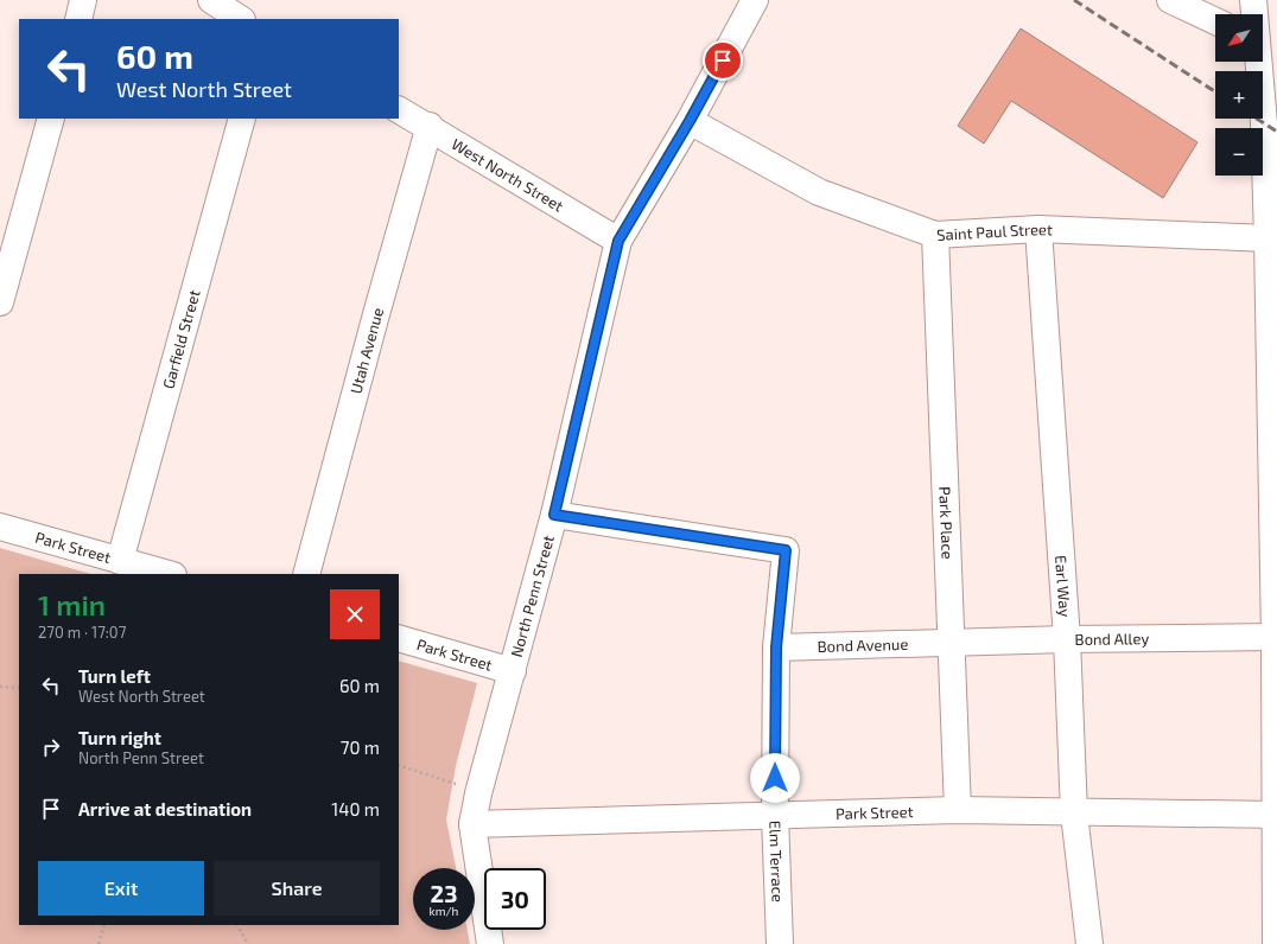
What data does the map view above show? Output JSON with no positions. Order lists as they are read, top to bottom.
{
  "streets": {
    "street": [
      "West North Street",
      "Saint Paul Street",
      "Garfield Street",
      "Utah Avenue",
      "Park Place",
      "Park Street",
      "Earl Way",
      "North Penn Street",
      "Bond Alley",
      "Bond Avenue",
      "Elm Terrace"
    ]
  },
  "crossings": [
    ["West North Street", "Utah Avenue"],
    ["West North Street", "North Penn Street"],
    ["Saint Paul Street", "Park Place"],
    ["Saint Paul Street", "Earl Way"],
    ["Saint Paul Street", "North Penn Street"],
    ["Garfield Street", "Park Street"],
    ["Park Place", "Park Street"],
    ["Park Place", "Bond Alley"],
    ["Park Place", "Bond Avenue"],
    ["Park Street", "Earl Way"],
    ["Park Street", "North Penn Street"],
    ["Park Street", "Elm Terrace"],
    ["Earl Way", "Bond Alley"],
    ["North Penn Street", "Elm Terrace"],
    ["Bond Alley", "Bond Avenue"],
    ["Bond Avenue", "Elm Terrace"]
  ],
  "north": "bottom left",
  "page": {
    "map_buttons": ["+", "−"],
    "turn": ["60 m", "West North Street"],
    "heading": ["1 min", "270 m · 17:07"],
    "list": [
      {
        "name": "Turn left",
        "note": "West North Street",
        "value": "60 m"
      },
      {
        "name": "Turn right",
        "note": "North Penn Street",
        "value": "70 m"
      },
      {
        "name": "Arrive at destination",
        "value": "140 m"
      }
    ],
    "buttons": ["Exit", "Share"],
    "speed": "23 km/h",
    "limit": "30"
  }
}
